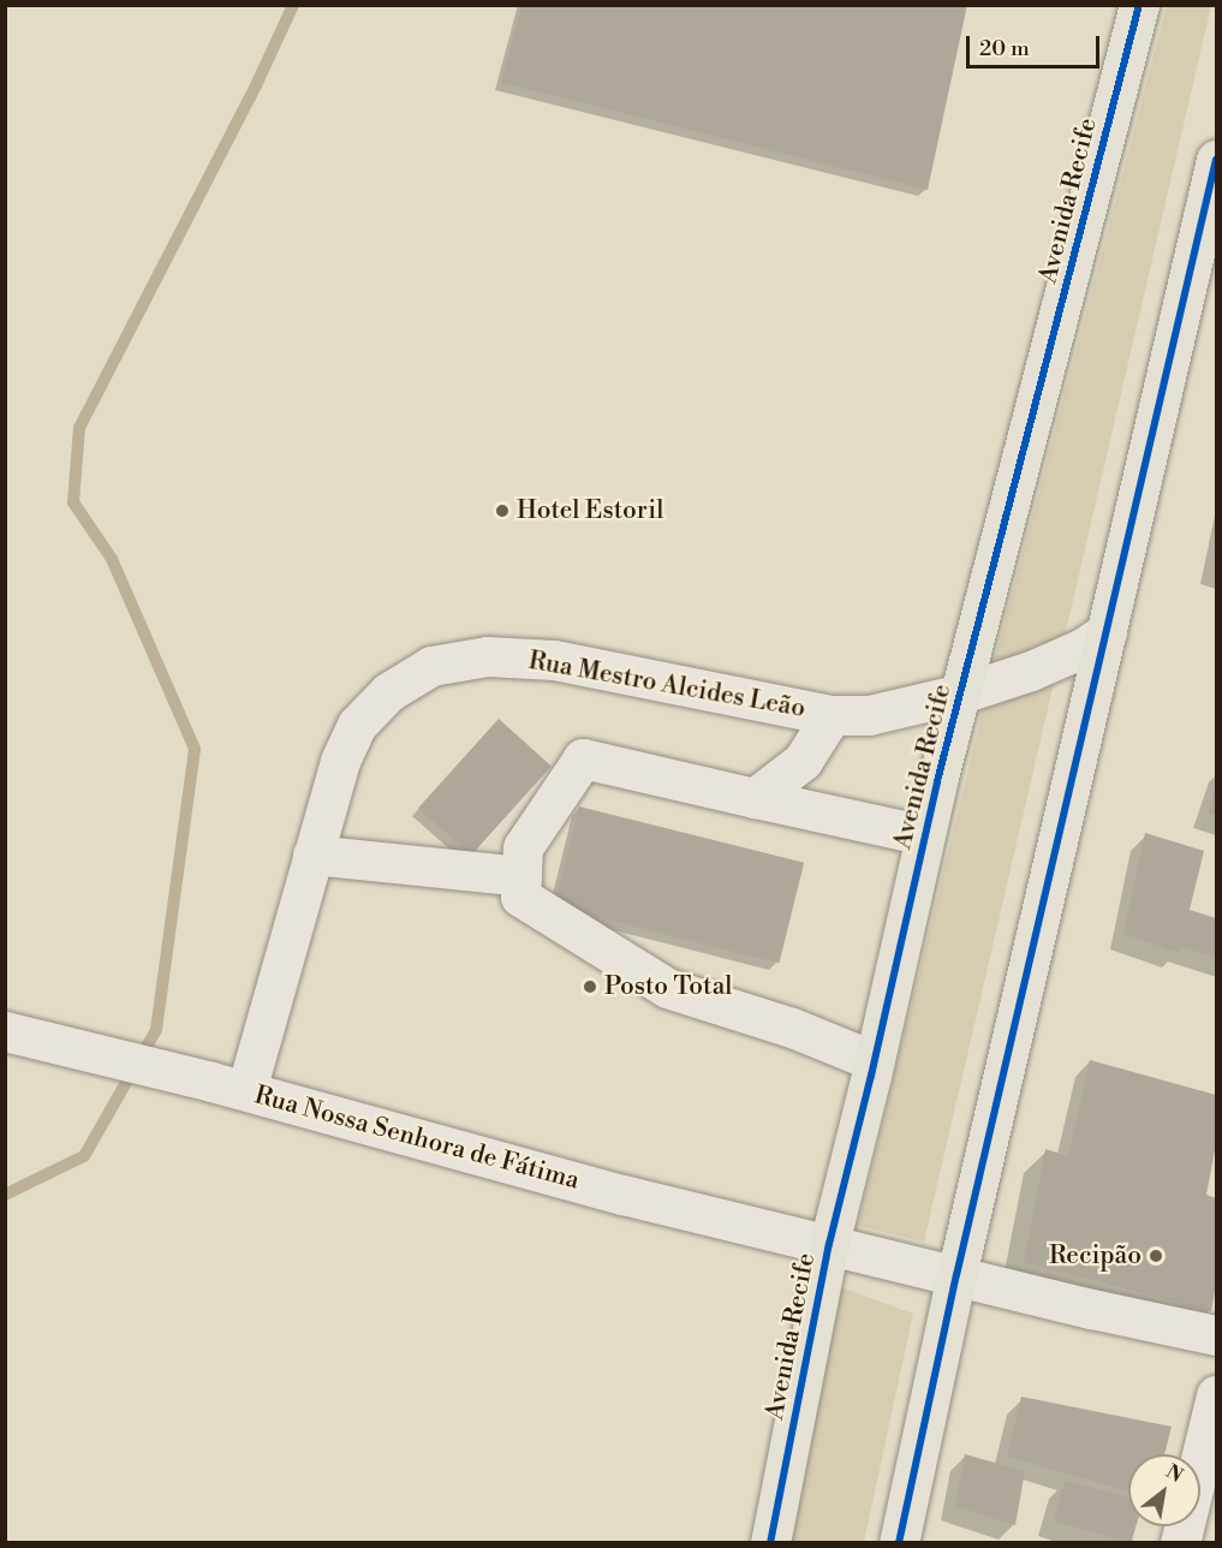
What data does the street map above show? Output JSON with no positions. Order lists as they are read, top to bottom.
{
  "streets": {
    "main road": ["Avenida Recife"],
    "street": ["Rua Mestro Alcides Leão", "Rua Nossa Senhora de Fátima"]
  },
  "crossings": [
    ["Avenida Recife", "Rua Mestro Alcides Leão"],
    ["Avenida Recife", "Rua Nossa Senhora de Fátima"],
    ["Rua Mestro Alcides Leão", "Rua Nossa Senhora de Fátima"]
  ],
  "places": ["Hotel Estoril", "Posto Total", "Recipão"],
  "scale_bar": "20 m",
  "north": "top right"
}
